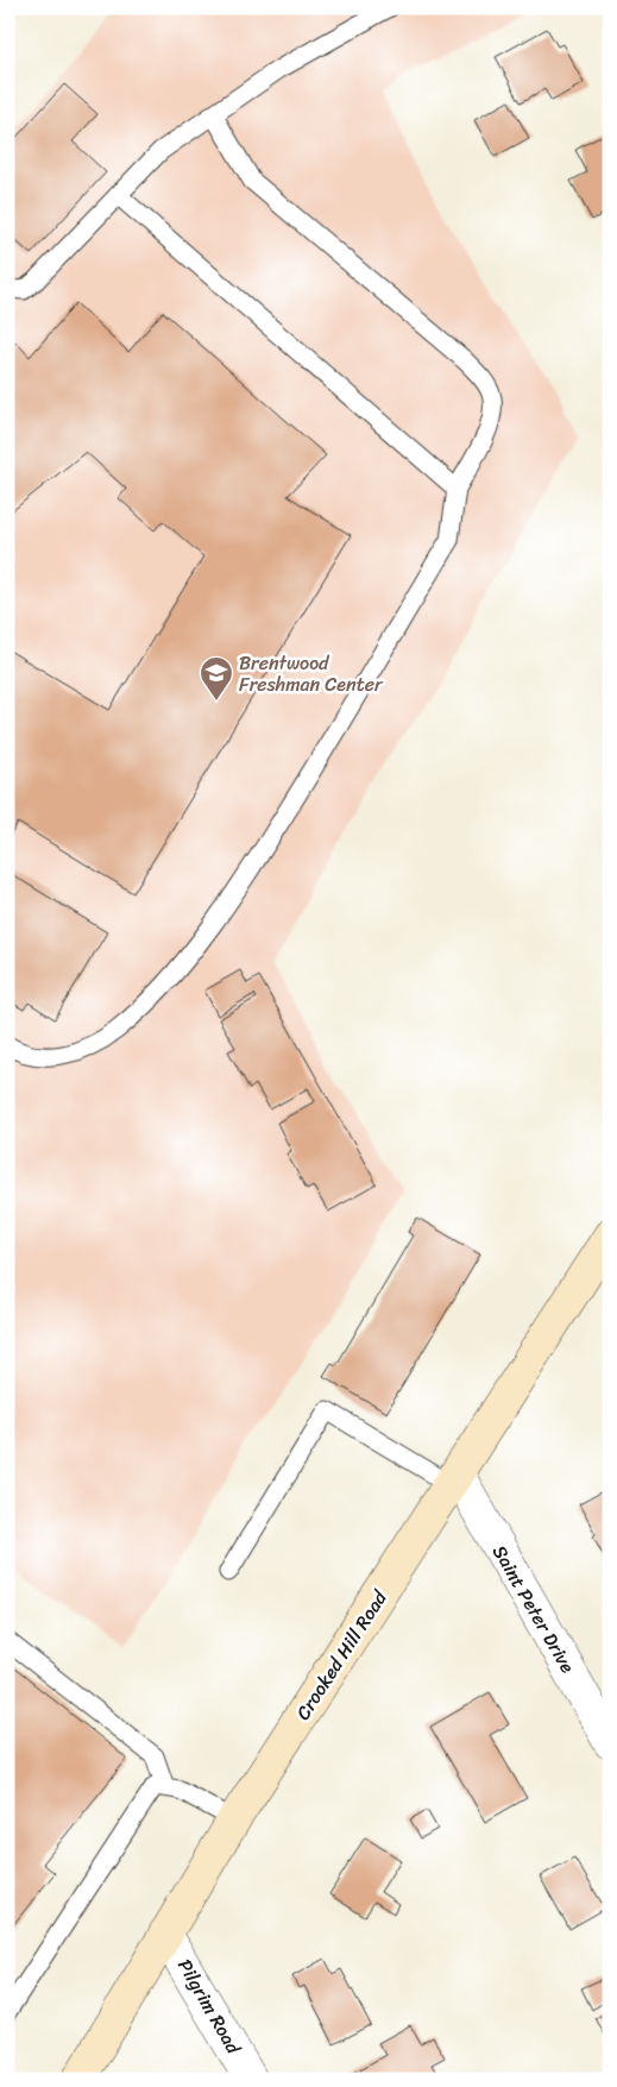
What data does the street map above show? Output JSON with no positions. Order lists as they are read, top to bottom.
{
  "streets": {
    "main road": ["Crooked Hill Road"],
    "street": ["Saint Peter Drive", "Pilgrim Road"]
  },
  "crossings": [
    ["Saint Peter Drive", "Crooked Hill Road"],
    ["Crooked Hill Road", "Pilgrim Road"]
  ],
  "places": {
    "school or university": ["Brentwood Freshman Center"]
  }
}
